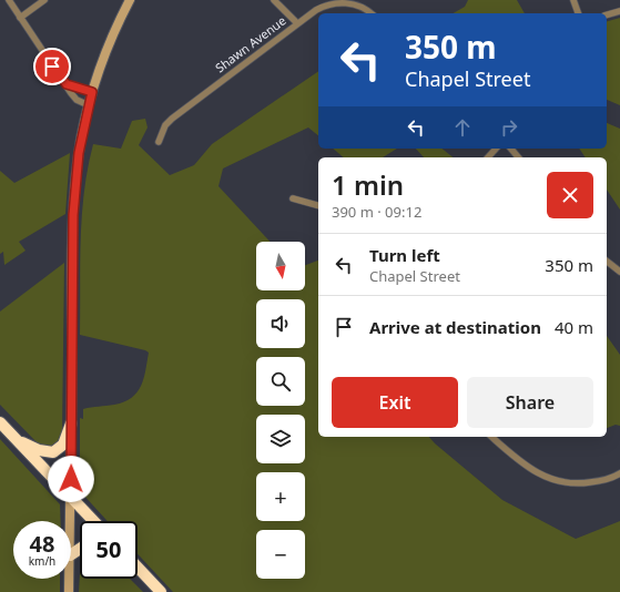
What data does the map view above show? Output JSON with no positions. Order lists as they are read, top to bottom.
{
  "streets": {
    "street": ["Shawn Avenue"]
  },
  "north": "bottom",
  "page": {
    "turn": ["350 m", "Chapel Street"],
    "heading": ["1 min", "390 m · 09:12"],
    "list": [
      {
        "name": "Turn left",
        "note": "Chapel Street",
        "value": "350 m"
      },
      {
        "name": "Arrive at destination",
        "value": "40 m"
      }
    ],
    "map_buttons": ["+", "−"],
    "buttons": ["Exit", "Share"],
    "speed": "48 km/h",
    "limit": "50"
  }
}
